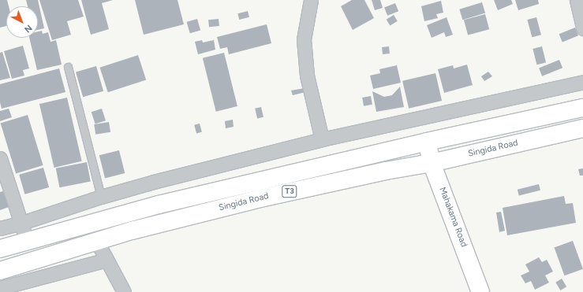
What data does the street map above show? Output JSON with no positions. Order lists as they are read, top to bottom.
{
  "streets": {
    "main road": ["Singida Road", "T3", "Mahakama Road"]
  },
  "crossings": [
    ["Singida Road", "Mahakama Road"]
  ],
  "north": "bottom right"
}
